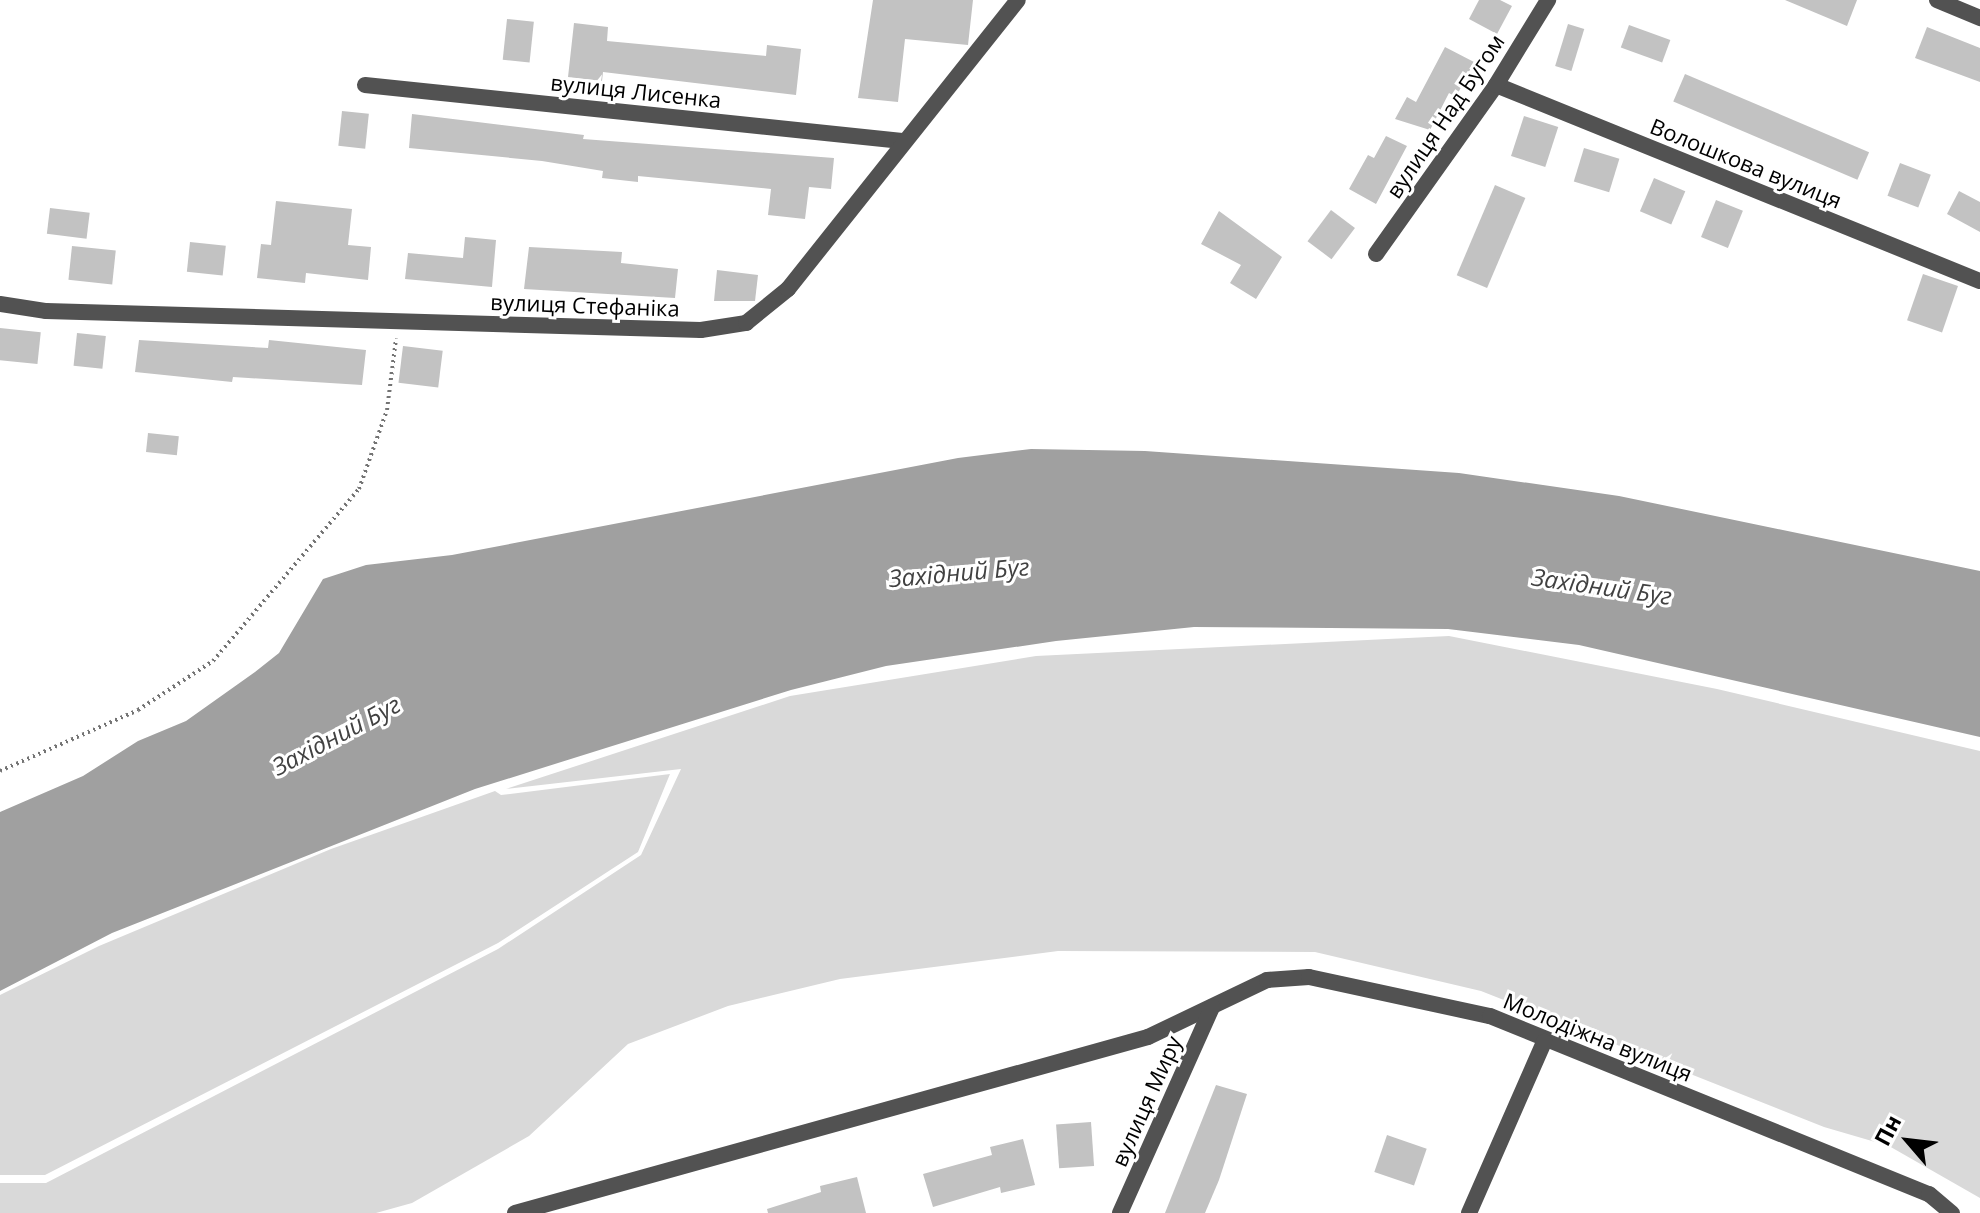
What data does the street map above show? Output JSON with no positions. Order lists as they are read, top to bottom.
{
  "streets": {
    "street": [
      "вулиця Лисенка",
      "вулиця Над Бугом",
      "Волошкова вулиця",
      "вулиця Стефаніка",
      "Молодіжна вулиця",
      "вулиця Миру"
    ]
  },
  "crossings": [
    ["вулиця Лисенка", "вулиця Стефаніка"],
    ["вулиця Над Бугом", "Волошкова вулиця"],
    ["Молодіжна вулиця", "вулиця Миру"]
  ],
  "water": ["Західний Буг"],
  "north": "top left"
}
